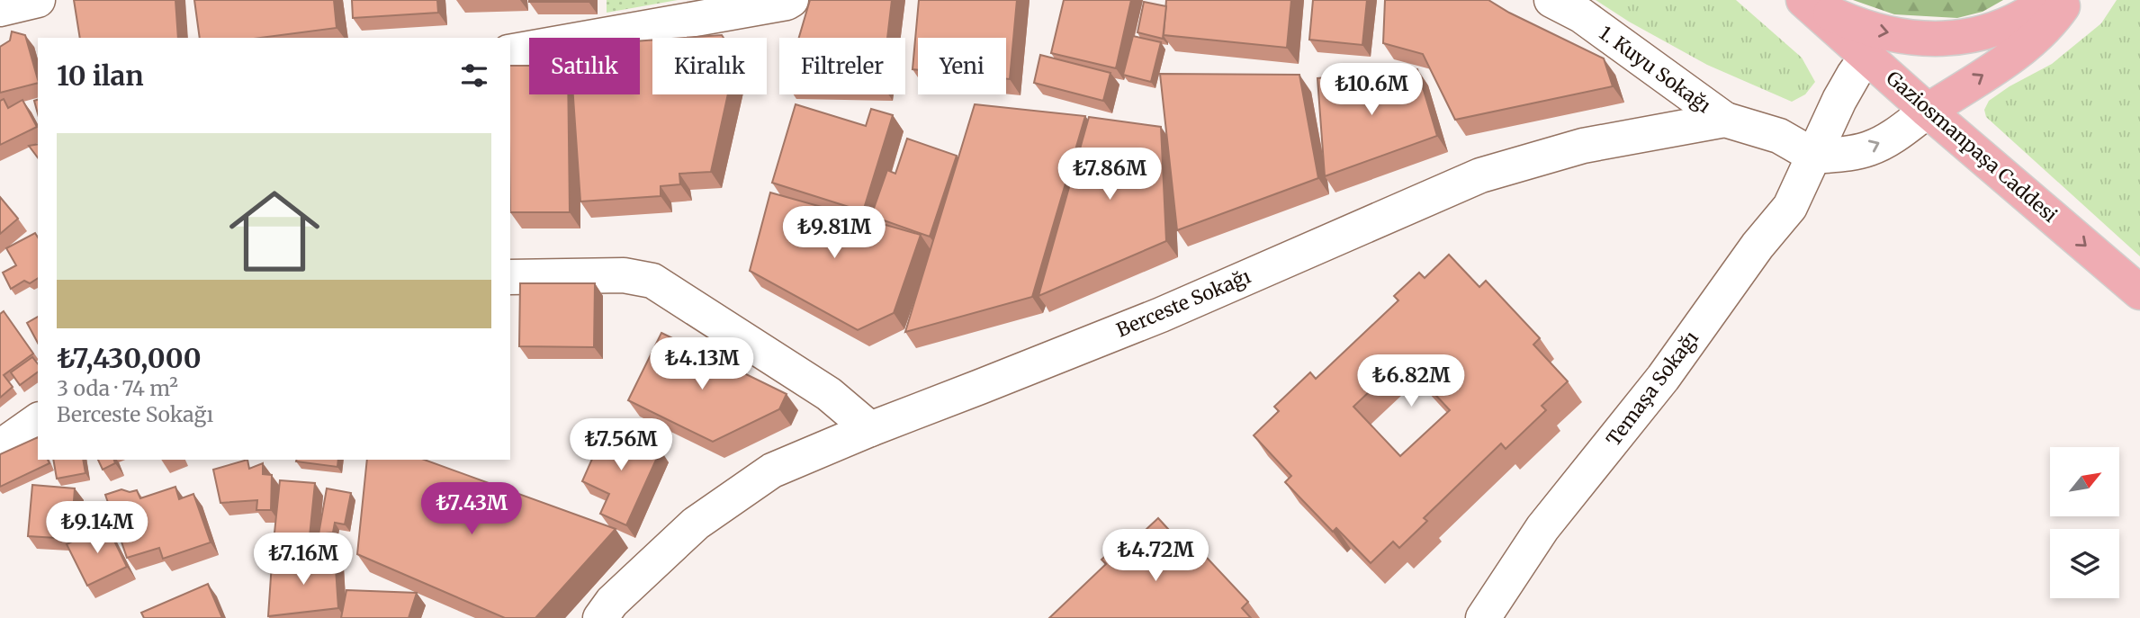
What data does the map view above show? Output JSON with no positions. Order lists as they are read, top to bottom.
{
  "streets": {
    "main road": ["Gaziosmanpaşa Caddesi"],
    "street": ["1. Kuyu Sokağı", "Berceste Sokağı", "Temaşa Sokağı"]
  },
  "crossings": [
    ["1. Kuyu Sokağı", "Berceste Sokağı"],
    ["Gaziosmanpaşa Caddesi", "Temaşa Sokağı"],
    ["Berceste Sokağı", "Temaşa Sokağı"]
  ],
  "one_way": ["Gaziosmanpaşa Caddesi"],
  "north": "top right",
  "page": {
    "chip": [
      "Satılık",
      "Kiralık",
      "Filtreler",
      "Yeni"
    ],
    "heading": "10 ilan",
    "price": [
      "₺10.6M",
      "₺7.86M",
      "₺9.81M",
      "₺4.13M",
      "₺6.82M",
      "₺7.56M",
      "₺7.43M",
      "₺9.14M",
      "₺4.72M",
      "₺7.16M"
    ],
    "list": [
      {
        "name": "₺7,430,000",
        "note": "3 oda · 74 m² · Berceste Sokağı"
      }
    ]
  }
}
